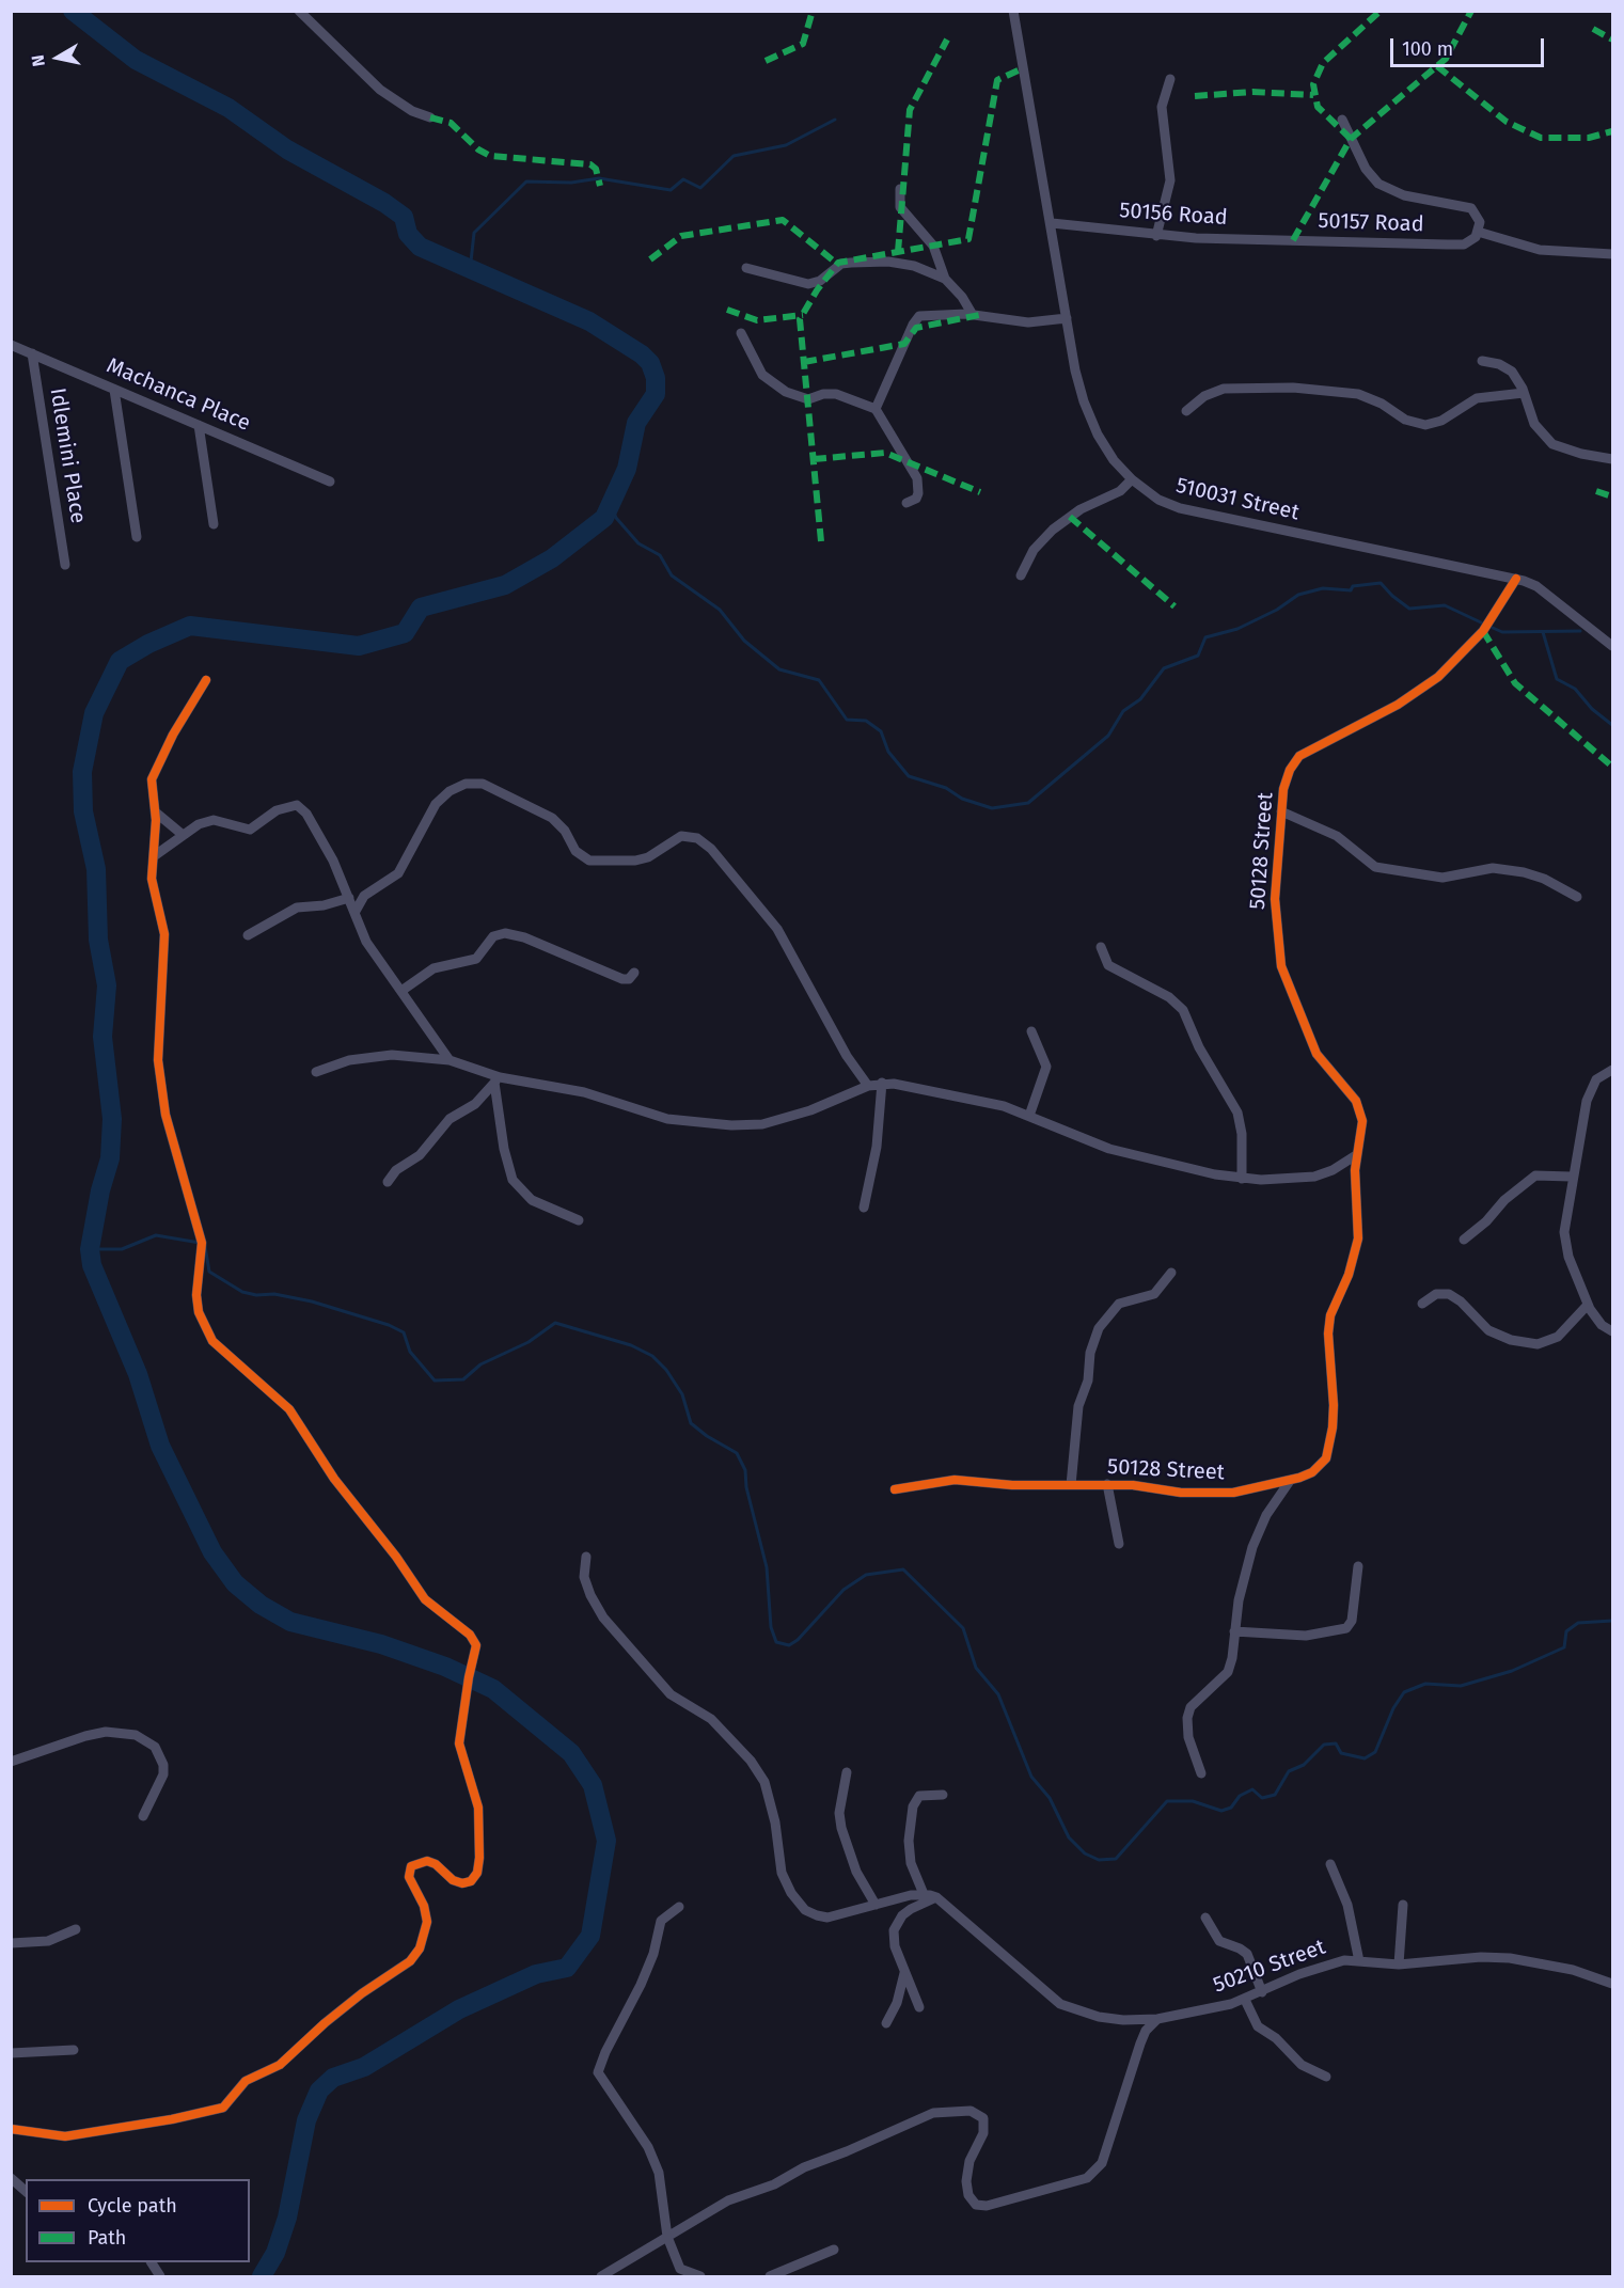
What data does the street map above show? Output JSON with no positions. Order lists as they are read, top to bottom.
{
  "streets": {
    "street": [
      "50156 Road",
      "50157 Road",
      "Machanca Place",
      "Idlemini Place",
      "510031 Street",
      "50128 Street",
      "50210 Street"
    ]
  },
  "crossings": [
    ["50156 Road", "50157 Road"],
    ["50156 Road", "510031 Street"],
    ["Machanca Place", "Idlemini Place"],
    ["510031 Street", "50128 Street"]
  ],
  "legend": ["Cycle path", "Path"],
  "scale_bar": "100 m",
  "north": "left"
}
